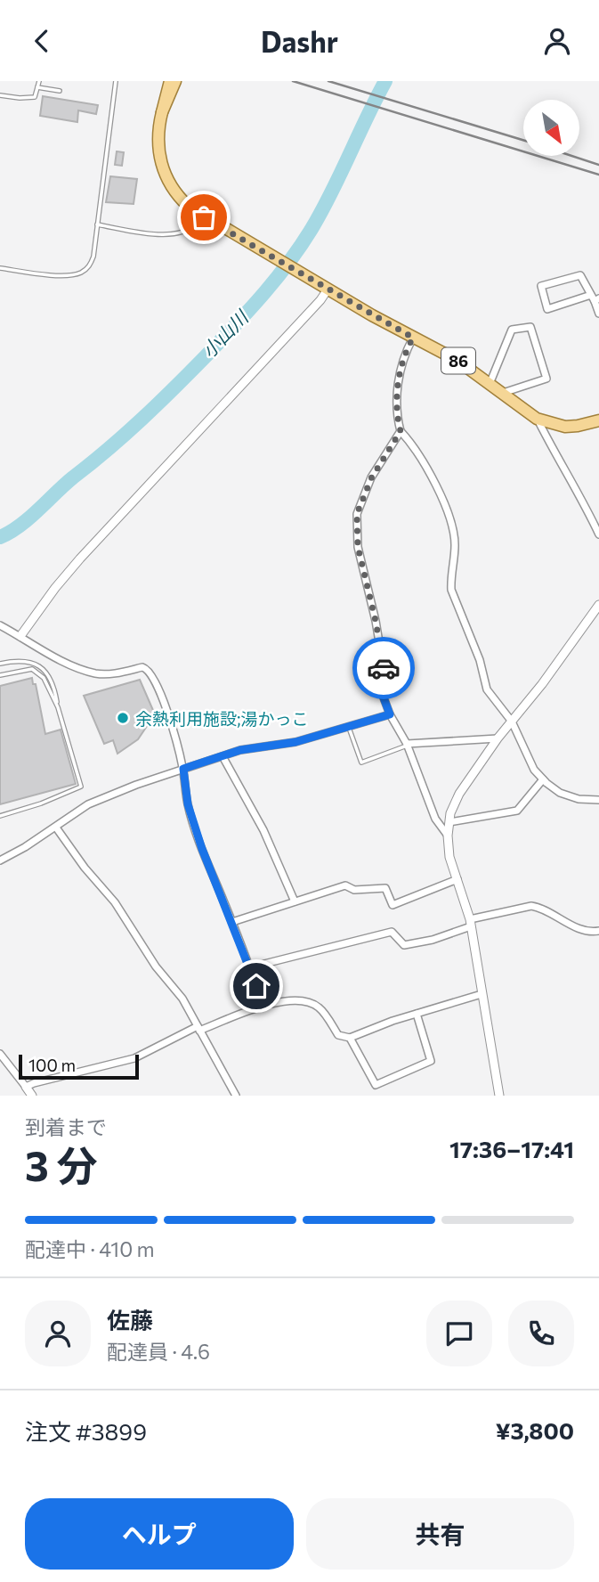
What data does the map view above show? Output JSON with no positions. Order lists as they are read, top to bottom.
{
  "streets": {
    "main road": ["86"]
  },
  "water": ["小山川"],
  "places": ["余熱利用施設;湯かっこ"],
  "scale_bar": "100 m",
  "north": "bottom right",
  "page": {
    "header": "Dashr",
    "scale": "100 m",
    "heading": ["3 分", "到着まで", "17:36–17:41"],
    "panel": [
      "佐藤",
      "配達員 · 4.6",
      "注文 #3899",
      "¥3,800"
    ],
    "bar": "配達中 · 410 m",
    "buttons": ["ヘルプ", "共有"]
  }
}
